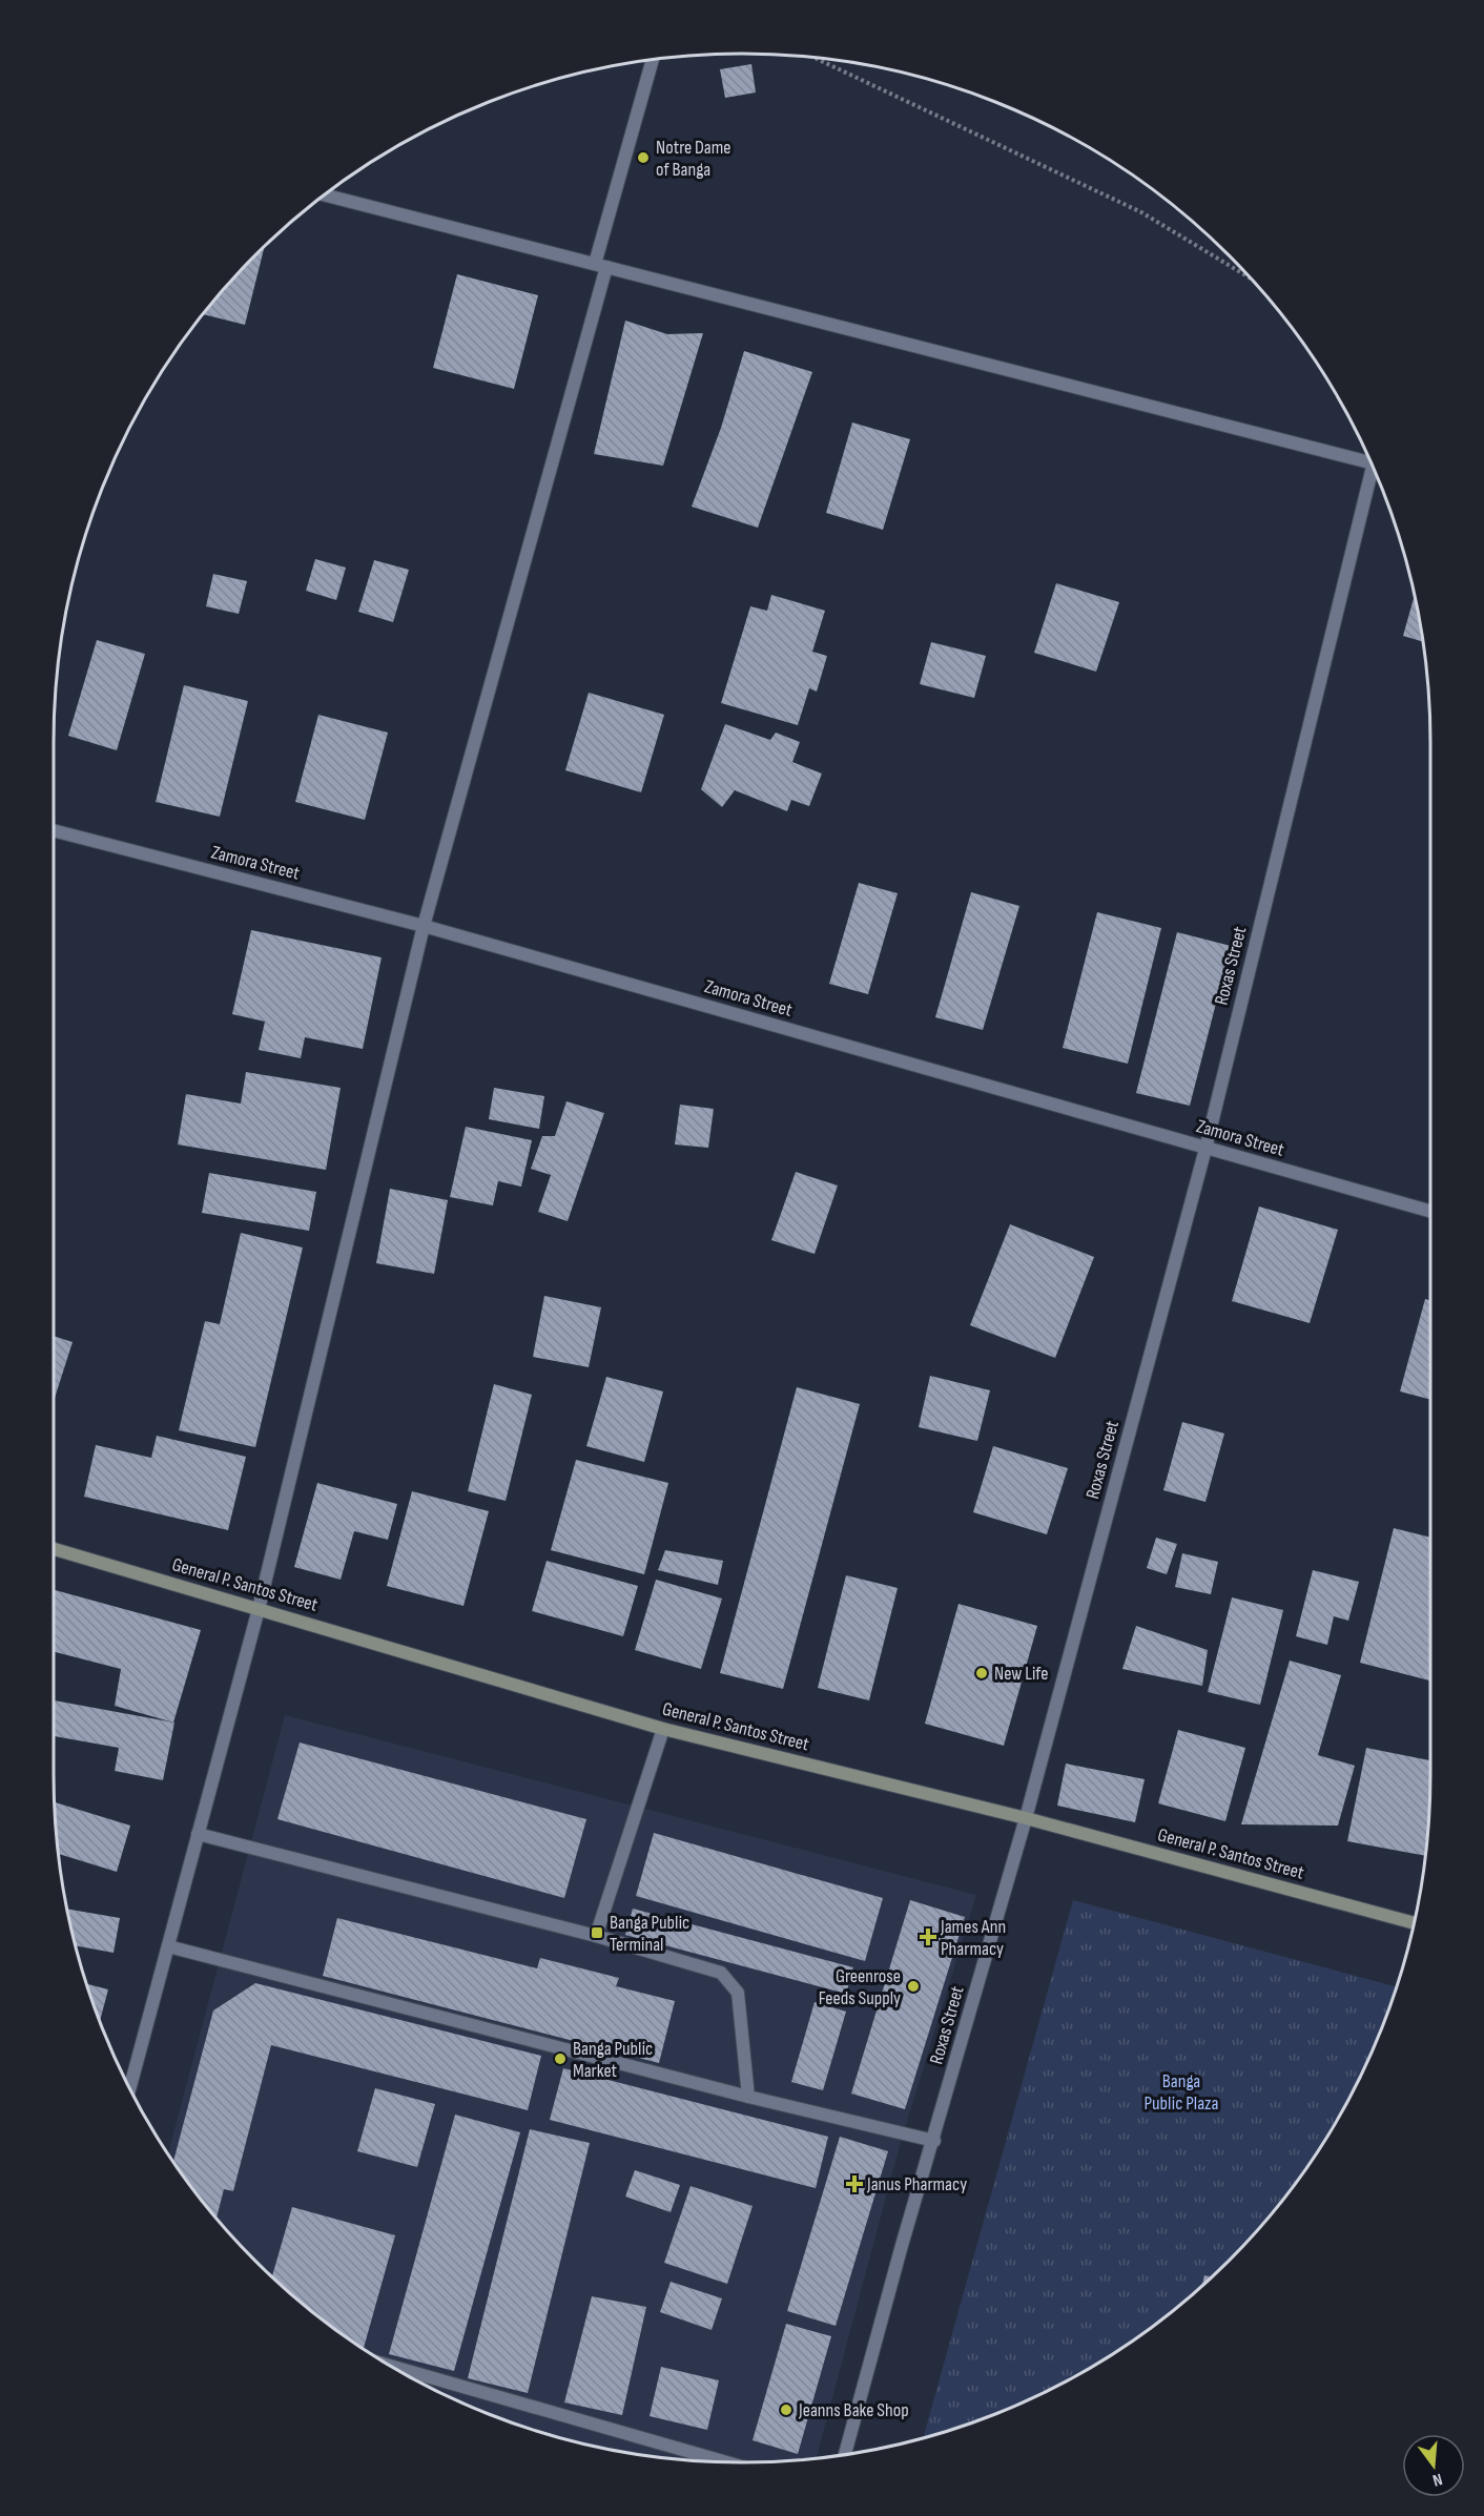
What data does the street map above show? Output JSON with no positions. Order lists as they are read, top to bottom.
{
  "streets": {
    "main road": ["General P. Santos Street"],
    "street": ["Zamora Street", "Roxas Street"]
  },
  "crossings": [
    ["Zamora Street", "Roxas Street"],
    ["Roxas Street", "General P. Santos Street"]
  ],
  "parks": ["Banga Public Plaza"],
  "places": {
    "other": [
      "Notre Dame of Banga",
      "New Life",
      "Greenrose Feeds Supply",
      "Banga Public Market",
      "Jeanns Bake Shop"
    ],
    "transit": ["Banga Public Terminal"],
    "health": ["James Ann Pharmacy", "Janus Pharmacy"]
  },
  "north": "bottom"
}
